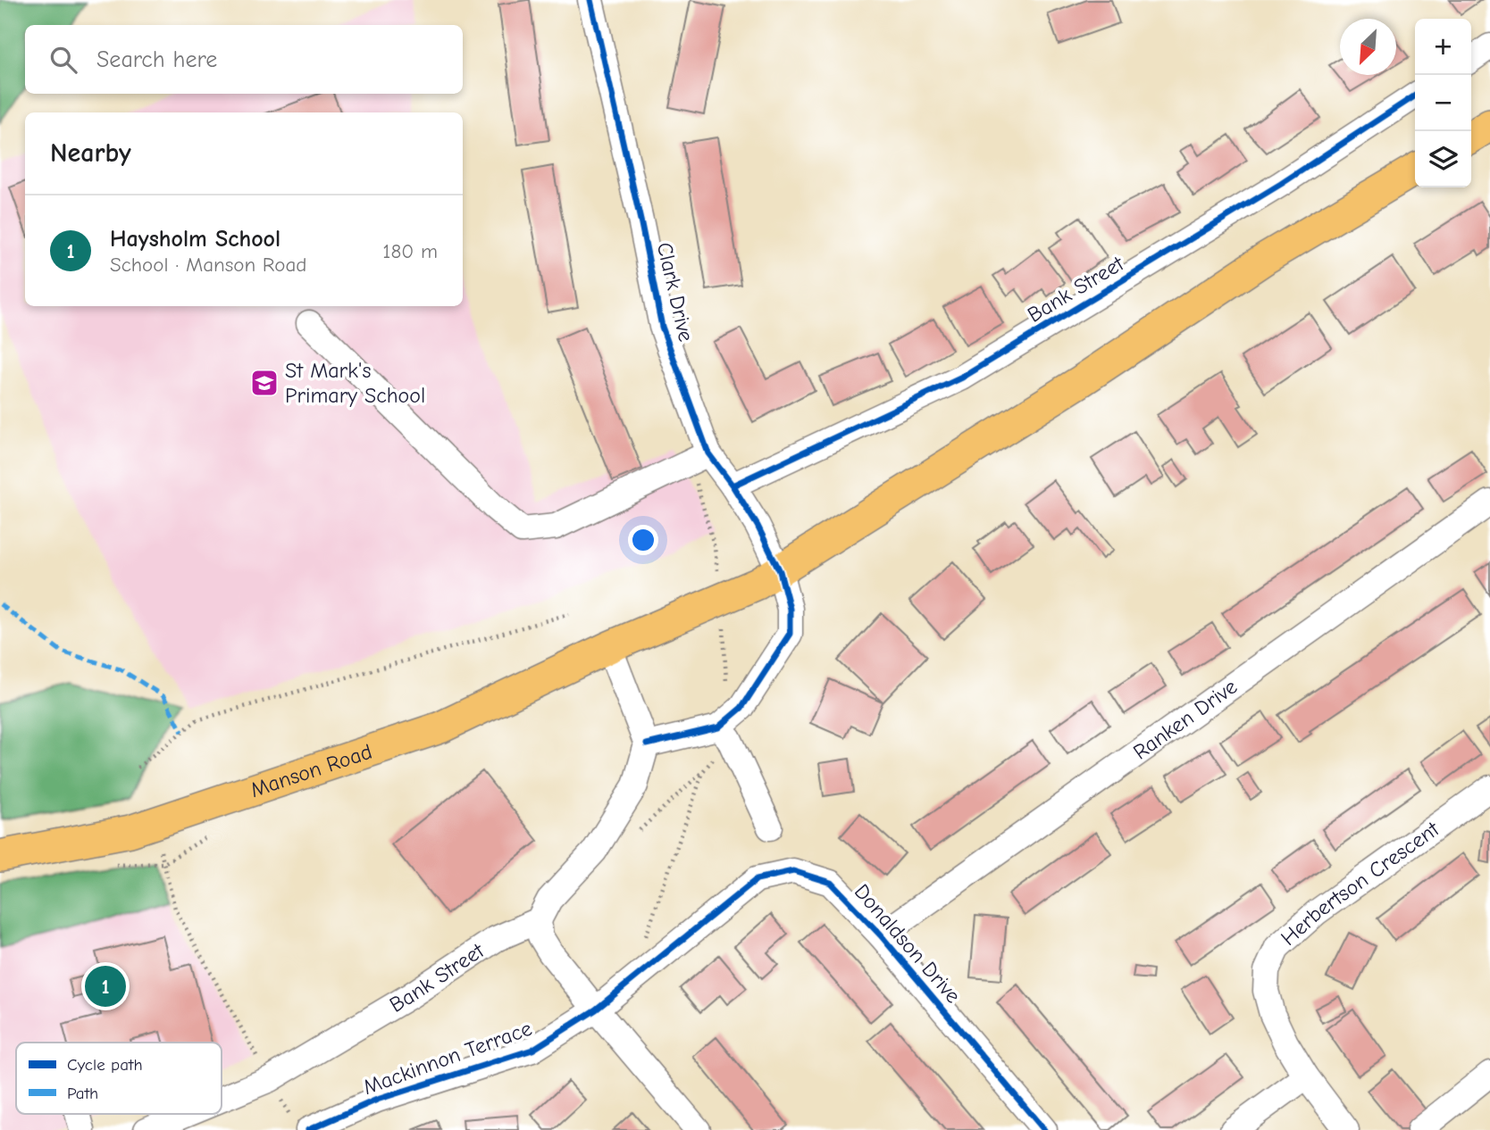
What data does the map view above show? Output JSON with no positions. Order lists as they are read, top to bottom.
{
  "streets": {
    "main road": ["Manson Road"],
    "street": [
      "Bank Street",
      "Clark Drive",
      "Ranken Drive",
      "Herbertson Crescent",
      "Donaldson Drive",
      "Mackinnon Terrace"
    ]
  },
  "crossings": [
    ["Bank Street", "Clark Drive"],
    ["Ranken Drive", "Donaldson Drive"],
    ["Donaldson Drive", "Mackinnon Terrace"]
  ],
  "places": {
    "school or university": ["St Mark's Primary School"]
  },
  "legend": ["Cycle path", "Path"],
  "north": "bottom left",
  "page": {
    "map_buttons": ["+", "−"],
    "search": "Search here",
    "heading": "Nearby",
    "list": [
      {
        "mark": "1",
        "name": "Haysholm School",
        "note": "School · Manson Road",
        "value": "180 m"
      }
    ],
    "pins": "1"
  }
}
